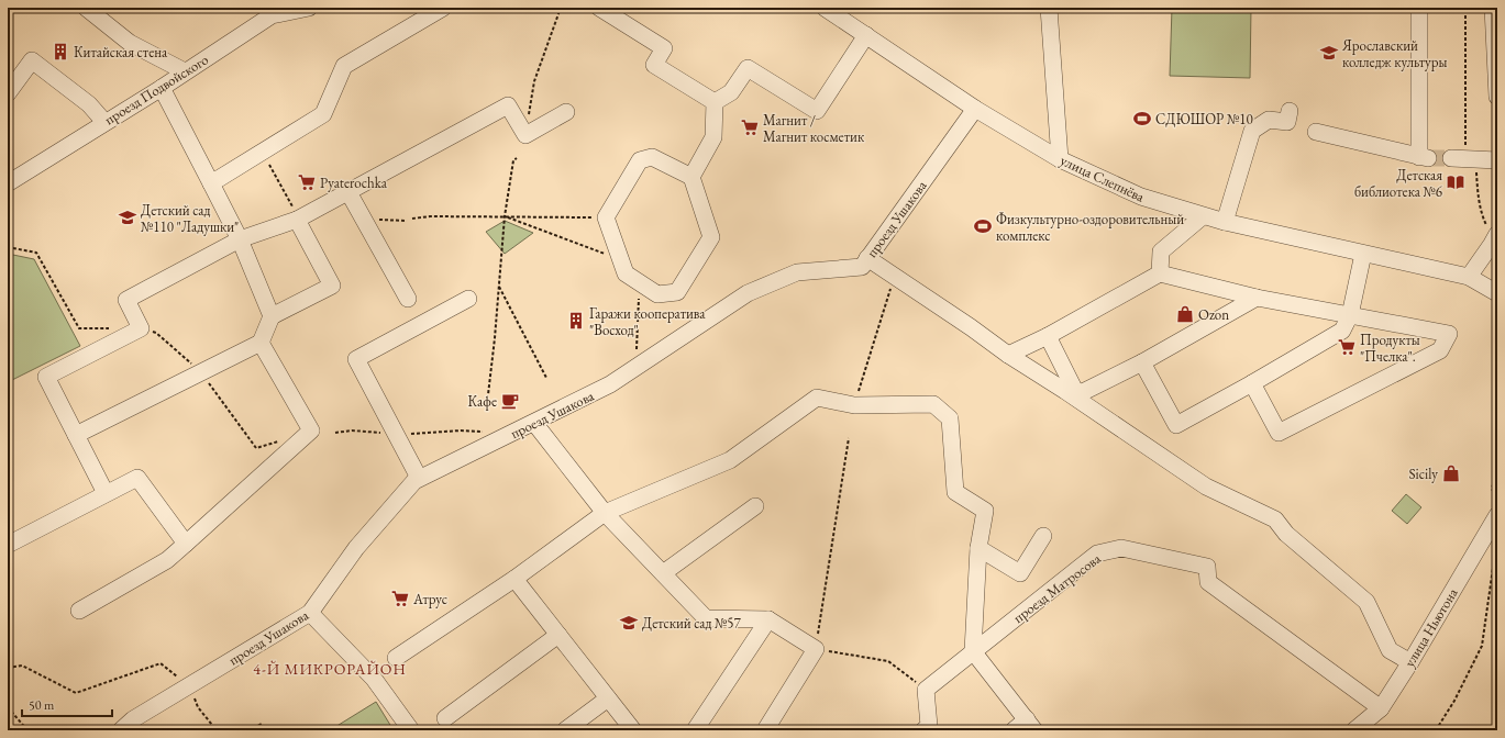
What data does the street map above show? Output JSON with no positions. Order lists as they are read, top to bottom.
{
  "streets": {
    "street": [
      "проезд Подвойского",
      "улица Слепнёва",
      "проезд Ушакова",
      "проезд Матросова",
      "улица Ньютона"
    ]
  },
  "crossings": [
    ["улица Слепнёва", "проезд Ушакова"],
    ["проезд Матросова", "улица Ньютона"]
  ],
  "districts": ["4-Й МИКРОРАЙОН"],
  "places": {
    "building": ["Китайская стена", "Гаражи кооператива \"Восход\""],
    "school or university": ["Ярославский колледж культуры", "Детский сад №110 \"Ладушки\"", "Детский сад №57"],
    "sports": ["СДЮШОР №10", "Физкультурно-оздоровительный комплекс"],
    "supermarket": [
      "Магнит / Магнит косметик",
      "Pyaterochka",
      "Продукты \"Пчелка\".",
      "Атрус"
    ],
    "library": ["Детская библиотека №6"],
    "shop": ["Ozon", "Sicily"],
    "cafe": ["Кафе"]
  },
  "scale_bar": "50 m"
}
